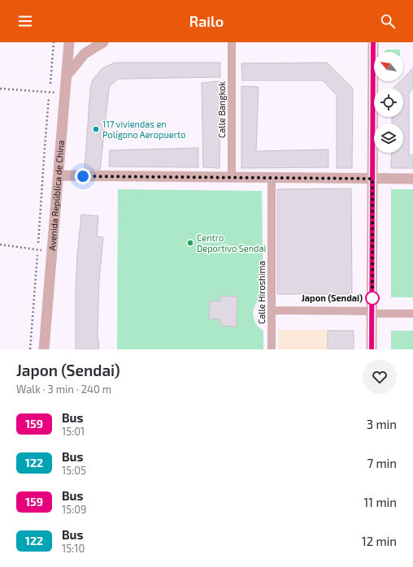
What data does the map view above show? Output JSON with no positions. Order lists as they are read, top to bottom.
{
  "streets": {
    "street": ["Calle Bangkok", "Avenida República de China", "Calle Hiroshima"]
  },
  "places": ["117 viviendas en Polígono Aeropuerto", "Centro Deportivo Sendai", "Japon (Sendai)"],
  "lines": ["bus line 159"],
  "north": "top left",
  "page": {
    "header": "Railo",
    "heading": ["Japon (Sendai)", "Walk · 3 min · 240 m"],
    "list": [
      {
        "mark": "159",
        "name": "Bus",
        "note": "15:01",
        "value": "3 min"
      },
      {
        "mark": "122",
        "name": "Bus",
        "note": "15:05",
        "value": "7 min"
      },
      {
        "mark": "159",
        "name": "Bus",
        "note": "15:09",
        "value": "11 min"
      },
      {
        "mark": "122",
        "name": "Bus",
        "note": "15:10",
        "value": "12 min"
      }
    ]
  }
}
